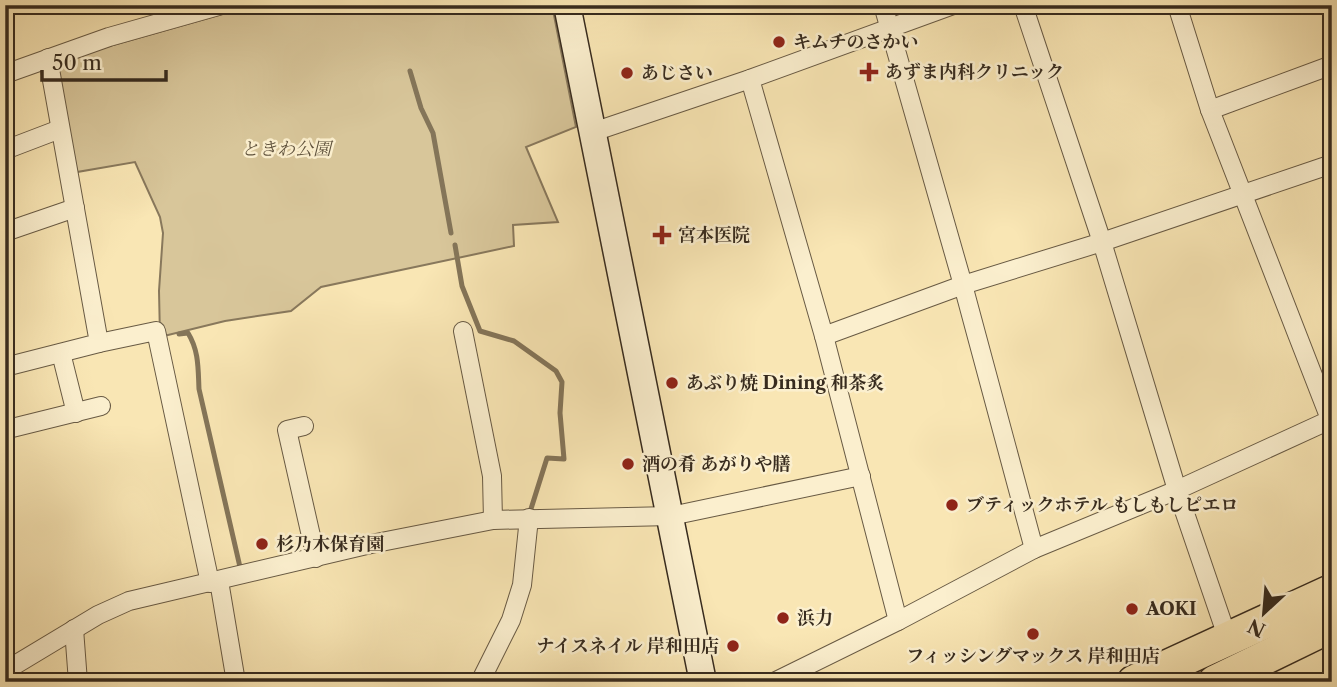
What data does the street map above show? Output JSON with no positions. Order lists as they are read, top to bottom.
{
  "parks": ["ときわ公園"],
  "places": {
    "other": [
      "キムチのさかい",
      "あじさい",
      "あぶり焼 Dining 和茶炙",
      "酒の肴 あがりや膳",
      "ブティックホテル もしもしピエロ",
      "杉乃木保育園",
      "AOKI",
      "浜力",
      "フィッシングマックス 岸和田店",
      "ナイスネイル 岸和田店"
    ],
    "health": ["あずま内科クリニック", "宮本医院"]
  },
  "scale_bar": "50 m",
  "north": "bottom left"
}
